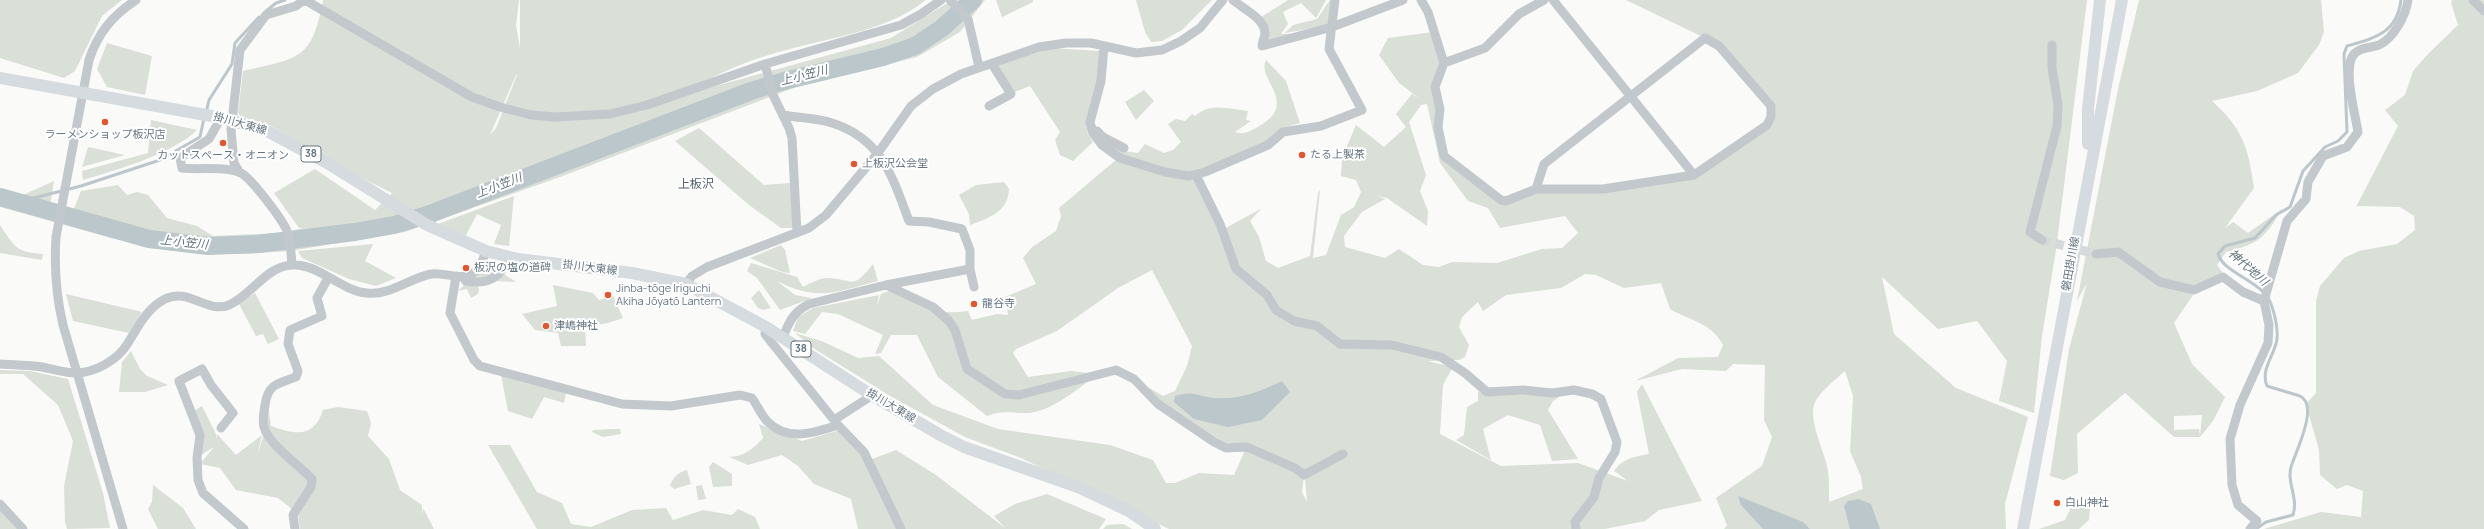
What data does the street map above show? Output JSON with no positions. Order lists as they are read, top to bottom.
{
  "streets": {
    "main road": ["掛川大東線", "38", "磐田掛川線"]
  },
  "districts": ["上板沢"],
  "water": ["上小笠川", "神代地川"],
  "places": [
    "ラーメンショップ板沢店",
    "カットスペース・オニオン",
    "たる上製茶",
    "上板沢公会堂",
    "板沢の塩の道碑",
    "Jinba-tōge Iriguchi Akiha Jōyatō Lantern",
    "龍谷寺",
    "津嶋神社",
    "白山神社"
  ]
}
